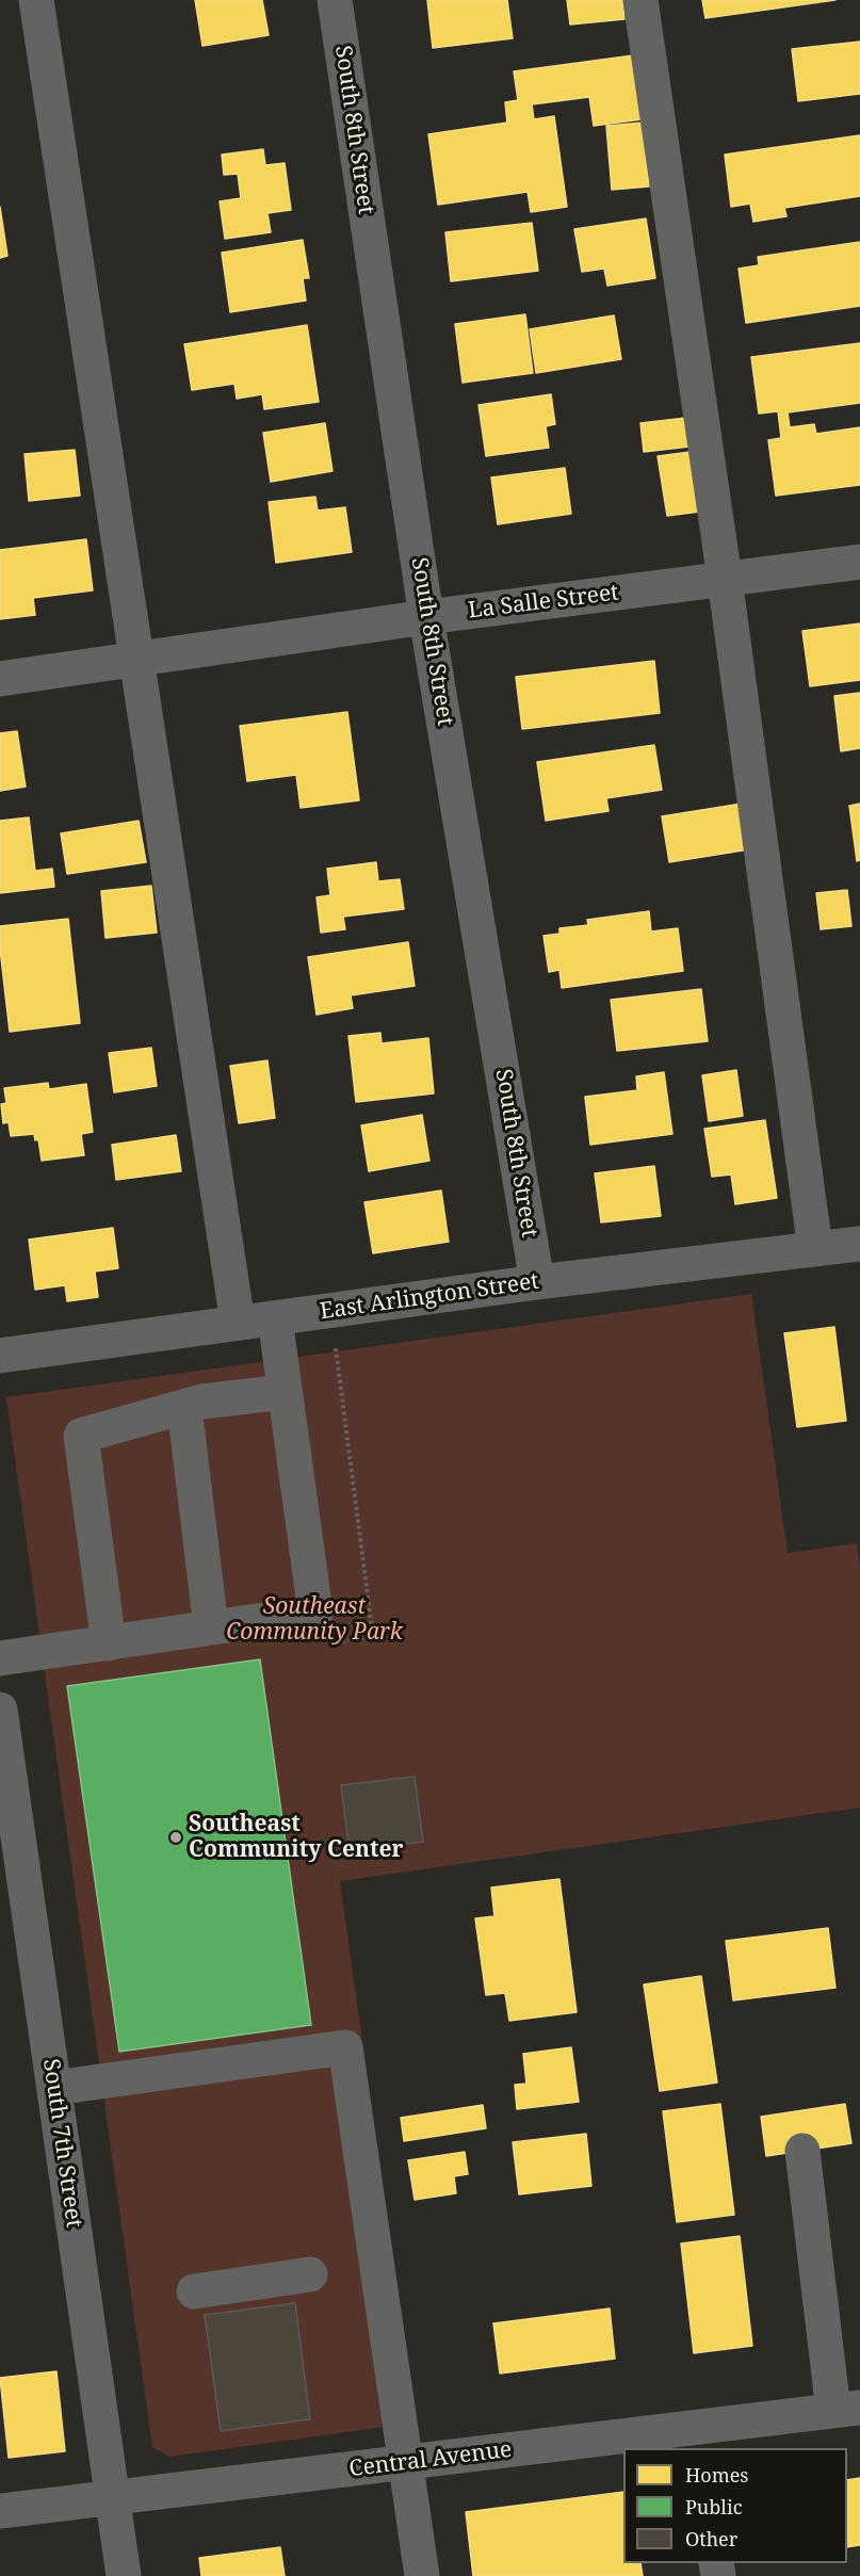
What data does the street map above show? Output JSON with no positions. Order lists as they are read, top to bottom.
{
  "streets": {
    "street": [
      "South 8th Street",
      "La Salle Street",
      "East Arlington Street",
      "South 7th Street",
      "Central Avenue"
    ]
  },
  "crossings": [
    ["South 8th Street", "La Salle Street"],
    ["South 8th Street", "East Arlington Street"],
    ["South 7th Street", "Central Avenue"]
  ],
  "parks": ["Southeast Community Park"],
  "places": ["Southeast Community Center"],
  "legend": ["Homes", "Public", "Other"]
}
